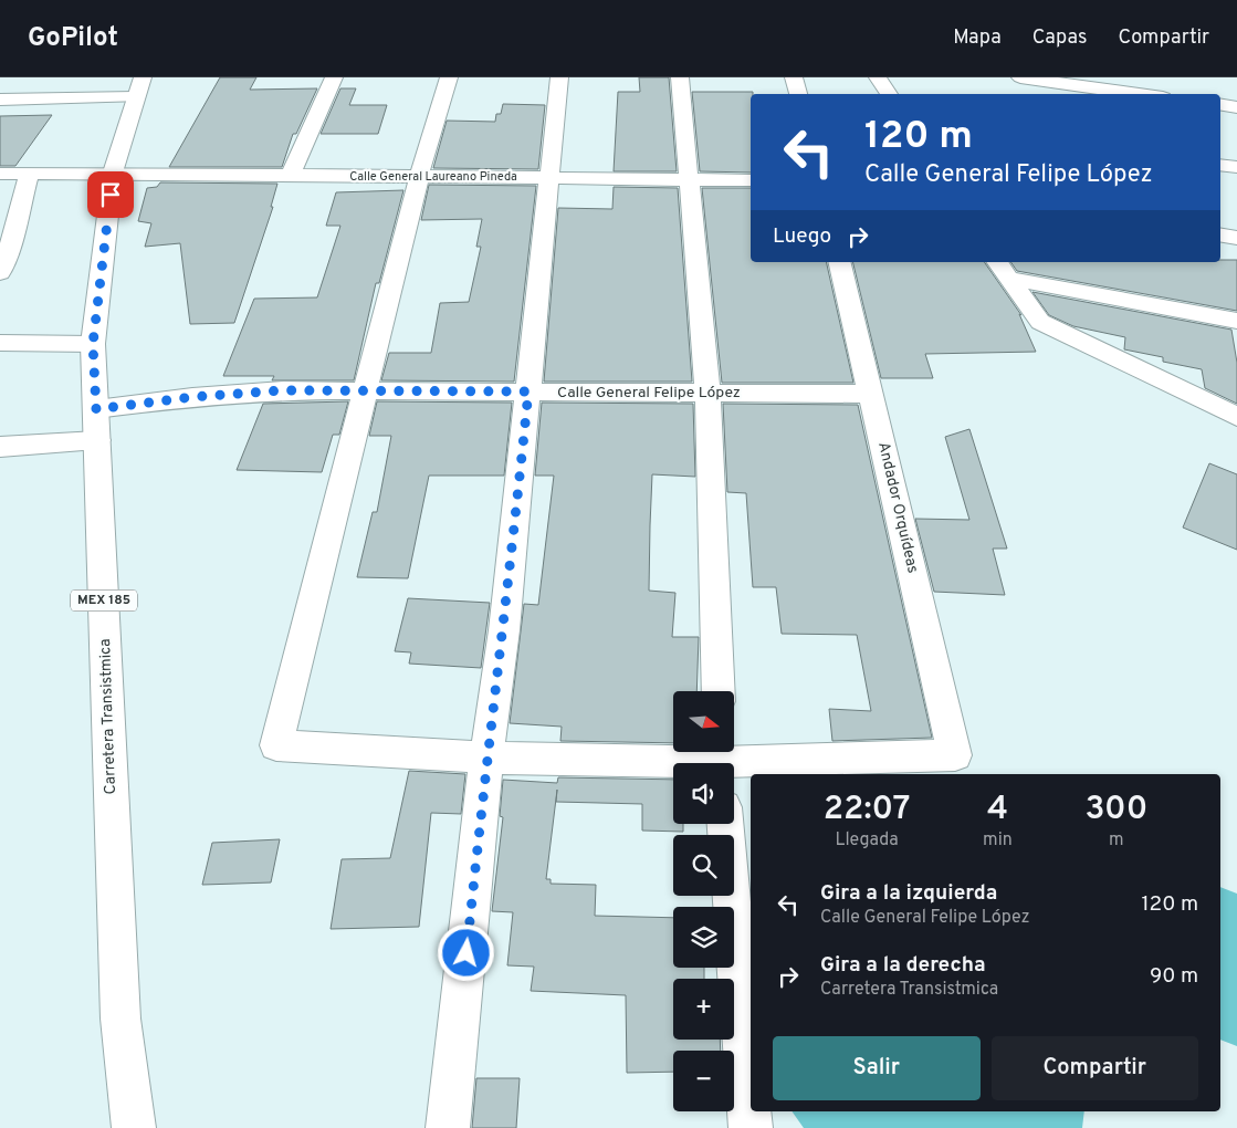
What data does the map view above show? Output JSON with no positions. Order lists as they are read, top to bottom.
{
  "streets": {
    "street": [
      "Calle General Laureano Pineda",
      "Calle General Felipe López",
      "Andador Orquídeas",
      "MEX 185",
      "Carretera Transistmica"
    ]
  },
  "crossings": [
    ["Calle General Laureano Pineda", "Carretera Transistmica"],
    ["Calle General Felipe López", "Andador Orquídeas"],
    ["Calle General Felipe López", "Carretera Transistmica"]
  ],
  "north": "right",
  "page": {
    "header": "GoPilot",
    "nav": ["Mapa", "Capas", "Compartir"],
    "turn": ["120 m", "Calle General Felipe López"],
    "then": "Luego",
    "map_buttons": ["+", "−"],
    "eta": [
      "22:07",
      "Llegada",
      "4",
      "min",
      "300",
      "m"
    ],
    "list": [
      {
        "name": "Gira a la izquierda",
        "note": "Calle General Felipe López",
        "value": "120 m"
      },
      {
        "name": "Gira a la derecha",
        "note": "Carretera Transistmica",
        "value": "90 m"
      }
    ],
    "buttons": ["Salir", "Compartir"]
  }
}
